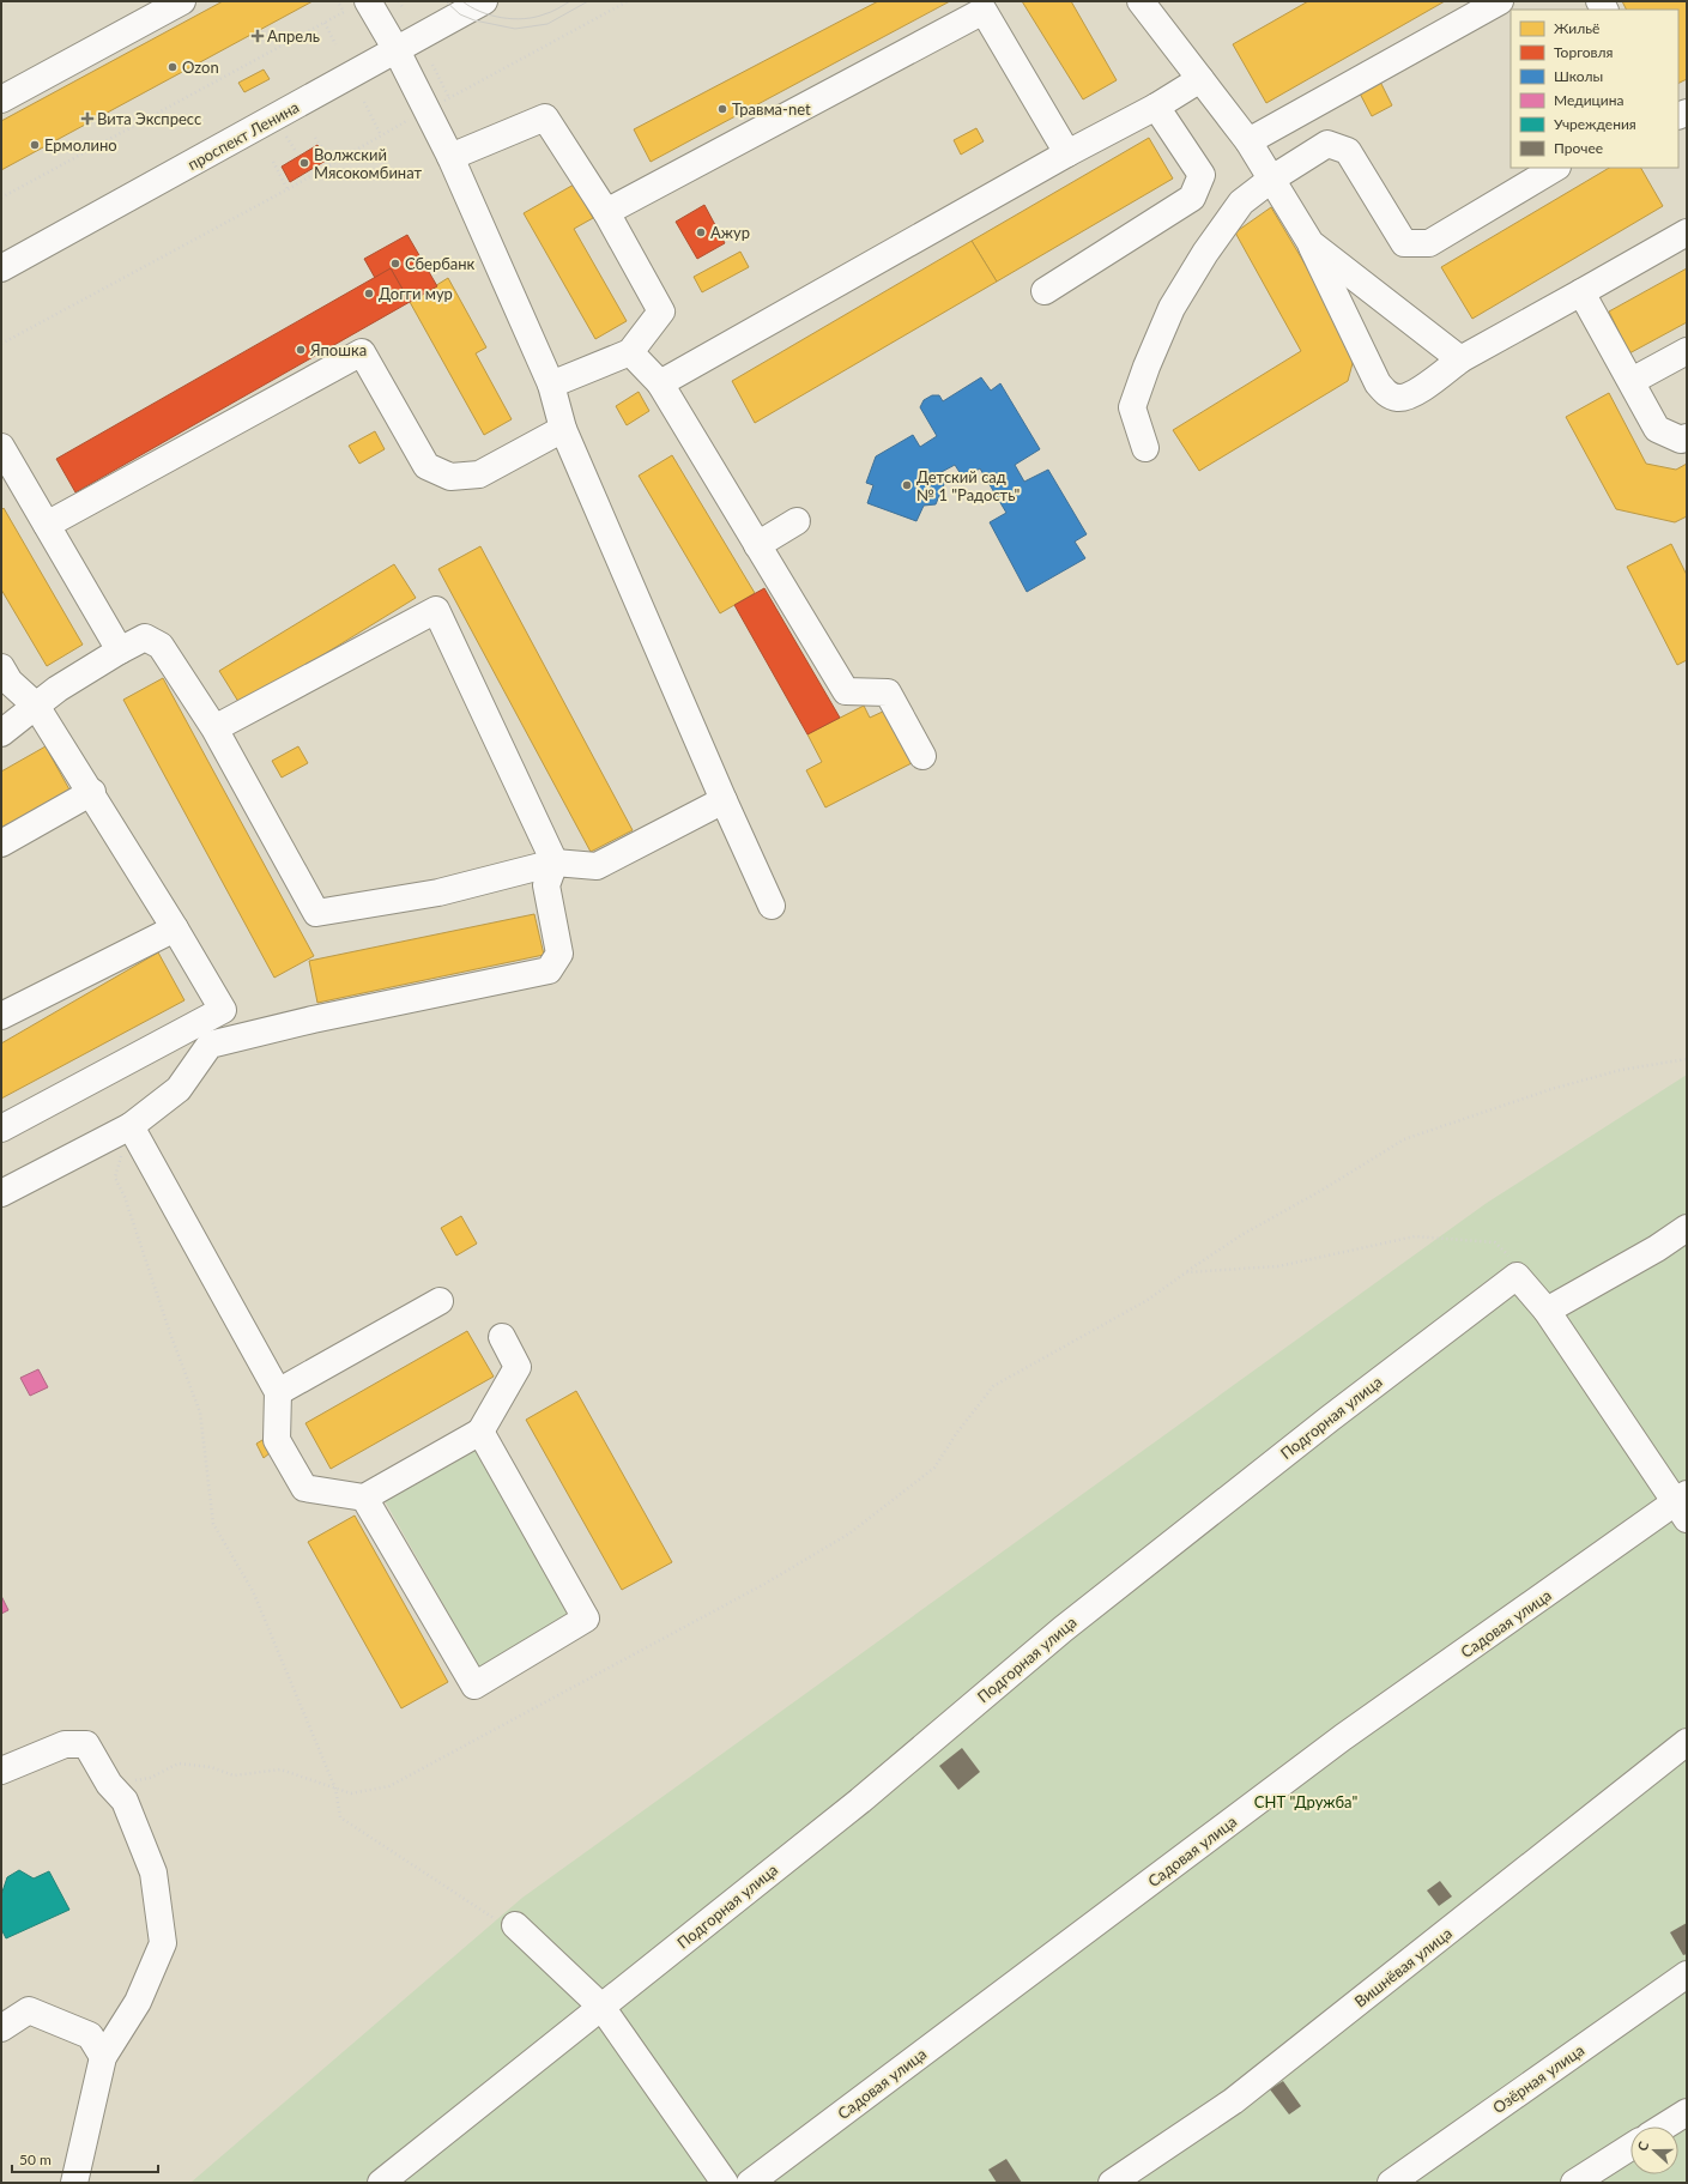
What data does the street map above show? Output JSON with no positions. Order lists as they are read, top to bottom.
{
  "streets": {
    "street": [
      "проспект Ленина",
      "Подгорная улица",
      "Садовая улица",
      "Вишнёвая улица",
      "Озёрная улица"
    ]
  },
  "parks": ["СНТ \"Дружба\""],
  "places": {
    "health": ["Апрель", "Вита Экспресс"],
    "other": [
      "Ozon",
      "Травма-net",
      "Ермолино",
      "Волжский Мясокомбинат",
      "Ажур",
      "Сбербанк",
      "Догги мур",
      "Япошка",
      "Детский сад № 1 \"Радость\""
    ]
  },
  "legend": [
    "Жильё",
    "Торговля",
    "Школы",
    "Медицина",
    "Учреждения",
    "Прочее"
  ],
  "scale_bar": "50 m",
  "north": "left"
}
